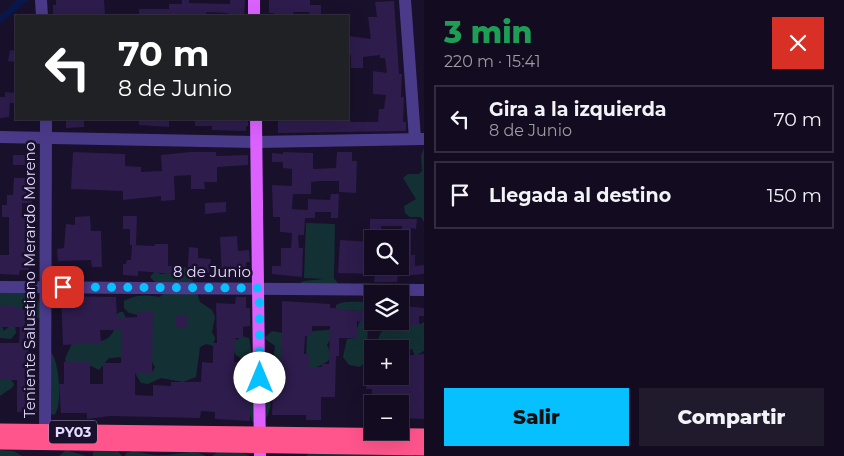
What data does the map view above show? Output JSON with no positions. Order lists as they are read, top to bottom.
{
  "streets": {
    "highway": ["PY03"],
    "street": ["8 de Junio", "Teniente Salustiano Merardo Moreno"]
  },
  "crossings": [
    ["8 de Junio", "Teniente Salustiano Merardo Moreno"],
    ["Teniente Salustiano Merardo Moreno", "PY03"]
  ],
  "page": {
    "heading": ["3 min", "220 m · 15:41"],
    "turn": ["70 m", "8 de Junio"],
    "list": [
      {
        "name": "Gira a la izquierda",
        "note": "8 de Junio",
        "value": "70 m"
      },
      {
        "name": "Llegada al destino",
        "value": "150 m"
      }
    ],
    "map_buttons": ["+", "−"],
    "buttons": ["Salir", "Compartir"]
  }
}
